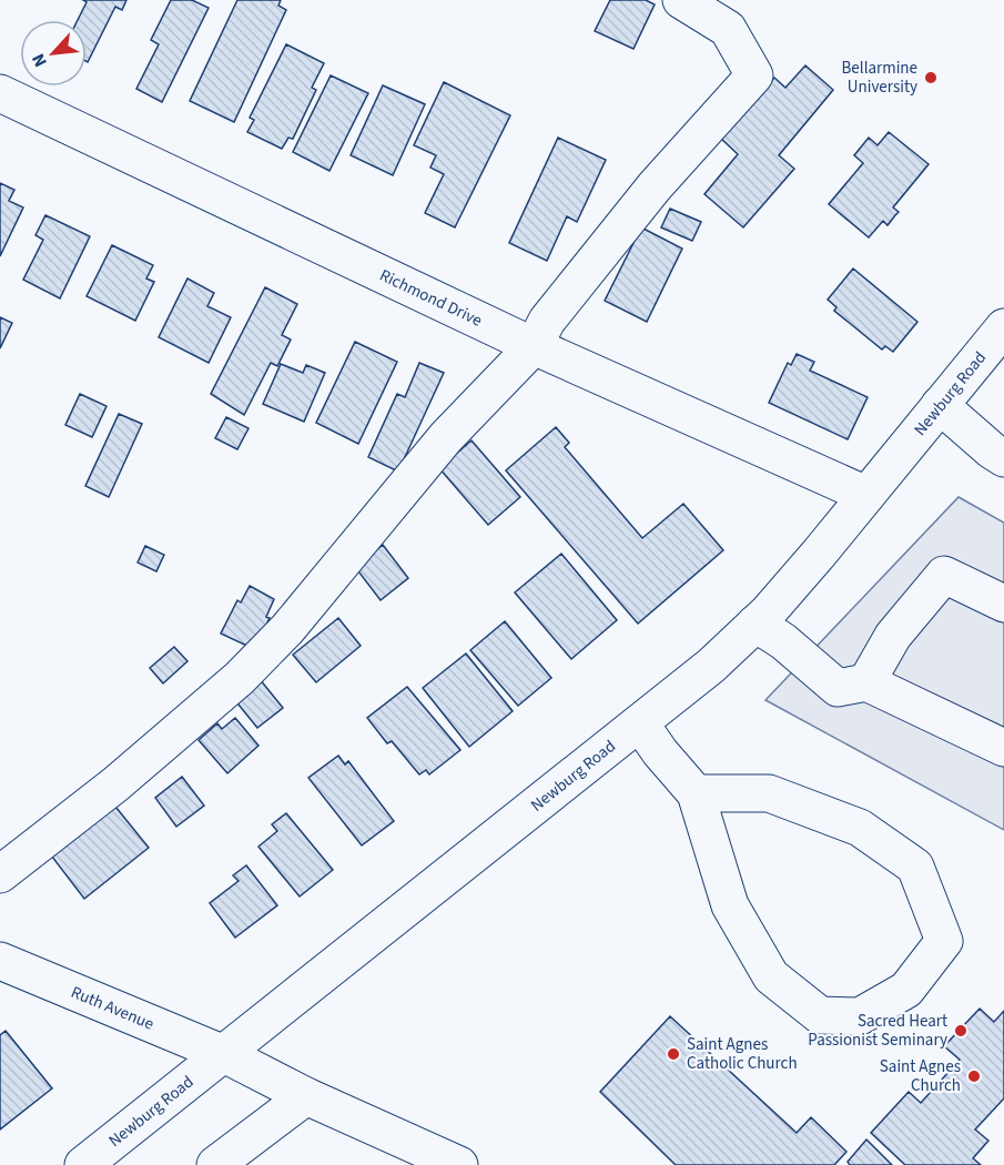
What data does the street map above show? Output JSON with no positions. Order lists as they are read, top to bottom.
{
  "streets": {
    "main road": ["Richmond Drive", "Newburg Road", "Ruth Avenue"]
  },
  "crossings": [
    ["Richmond Drive", "Newburg Road"],
    ["Newburg Road", "Ruth Avenue"]
  ],
  "places": [
    "Bellarmine University",
    "Sacred Heart Passionist Seminary",
    "Saint Agnes Catholic Church",
    "Saint Agnes Church"
  ],
  "north": "bottom left"
}
